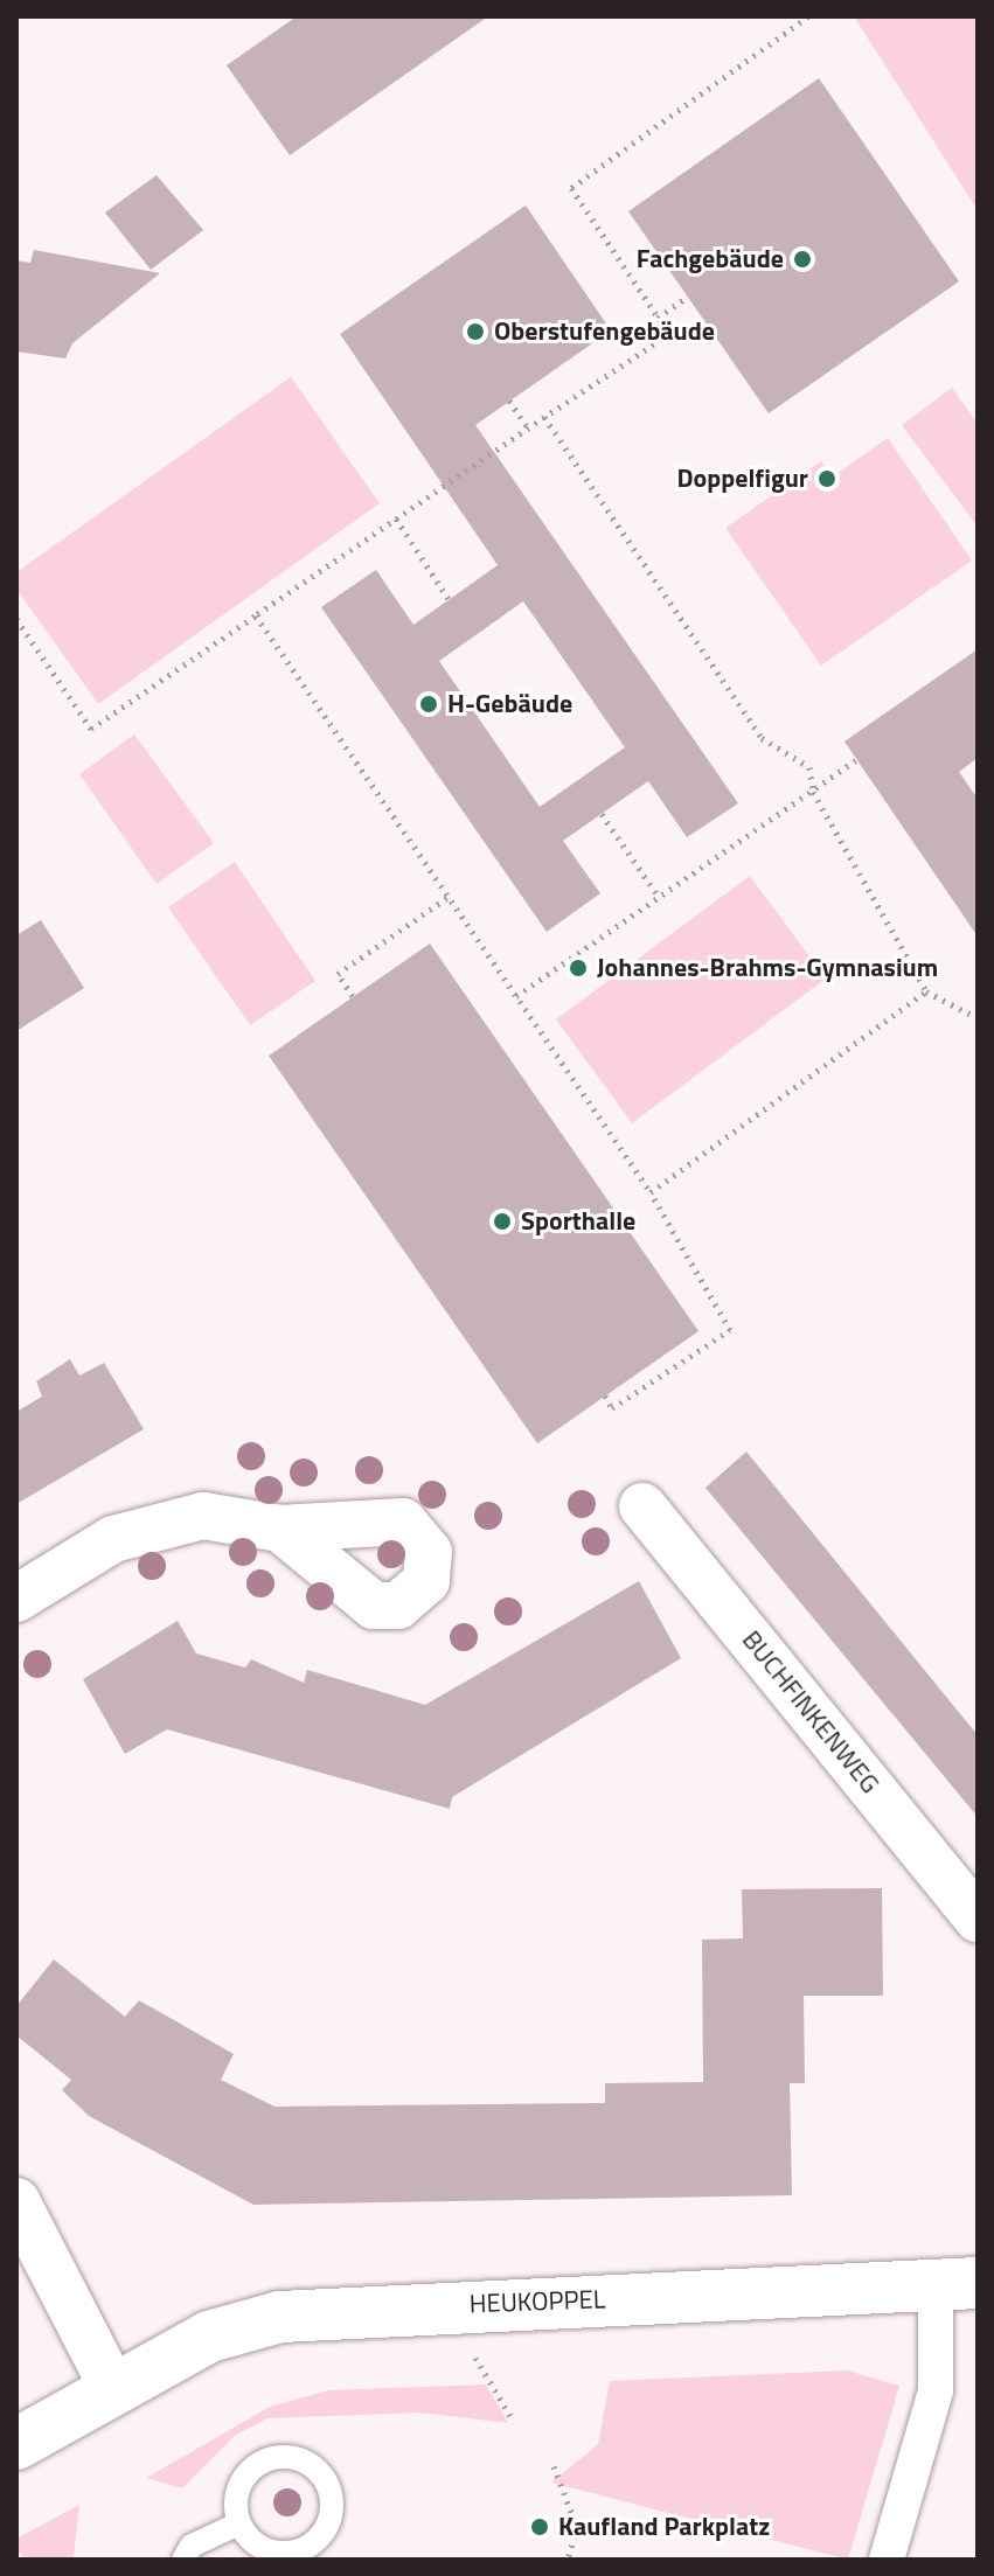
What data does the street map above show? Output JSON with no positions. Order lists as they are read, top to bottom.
{
  "streets": {
    "street": ["BUCHFINKENWEG", "HEUKOPPEL"]
  },
  "places": [
    "Fachgebäude",
    "Oberstufengebäude",
    "Doppelfigur",
    "H-Gebäude",
    "Johannes-Brahms-Gymnasium",
    "Sporthalle",
    "Kaufland Parkplatz"
  ]
}
